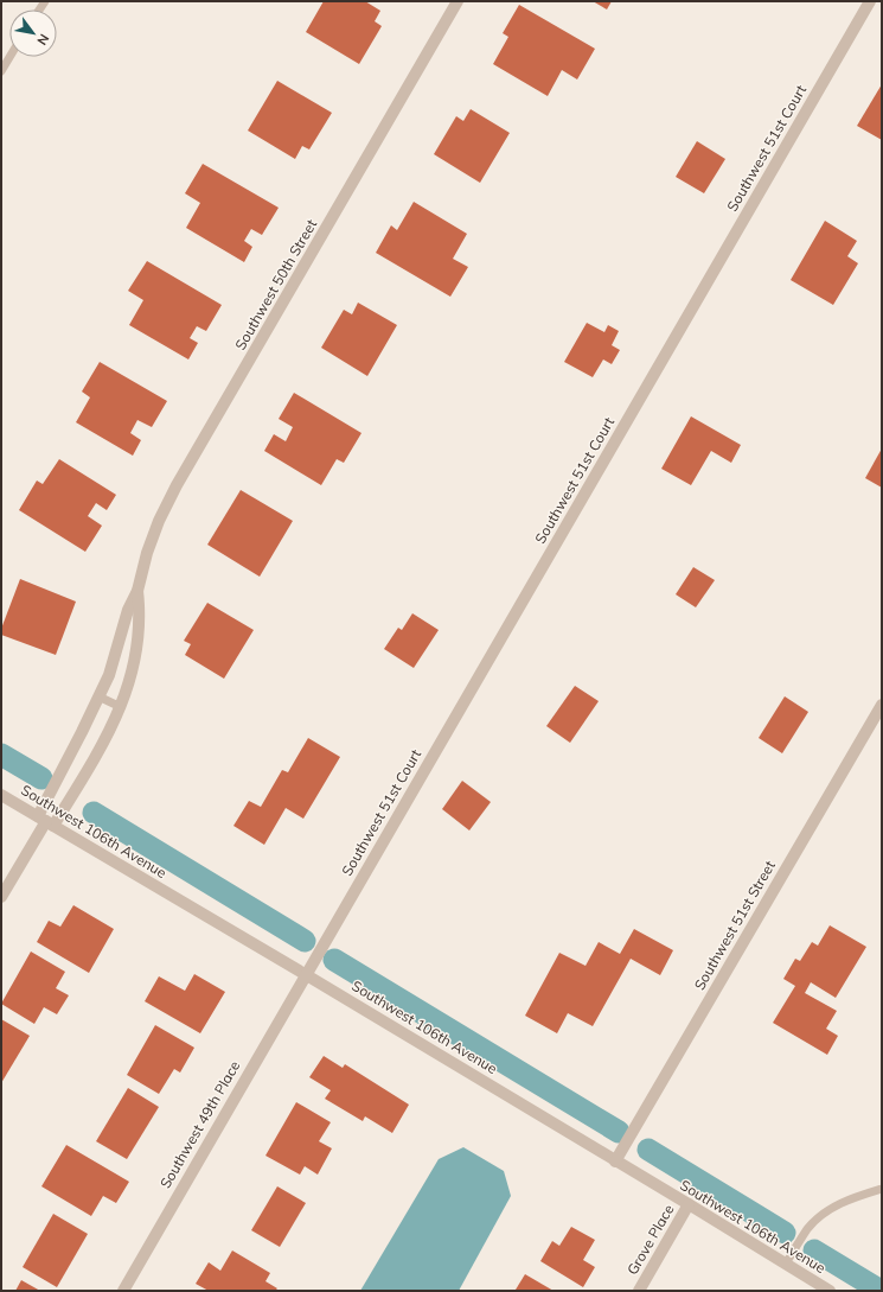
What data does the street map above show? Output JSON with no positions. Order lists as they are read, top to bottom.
{
  "streets": {
    "street": [
      "Southwest 51st Court",
      "Southwest 50th Street",
      "Southwest 106th Avenue",
      "Southwest 51st Street",
      "Southwest 49th Place",
      "Grove Place"
    ]
  },
  "crossings": [
    ["Southwest 51st Court", "Southwest 106th Avenue"],
    ["Southwest 51st Court", "Southwest 49th Place"],
    ["Southwest 50th Street", "Southwest 106th Avenue"],
    ["Southwest 106th Avenue", "Southwest 51st Street"],
    ["Southwest 106th Avenue", "Southwest 49th Place"],
    ["Southwest 106th Avenue", "Grove Place"]
  ],
  "north": "bottom right"
}
